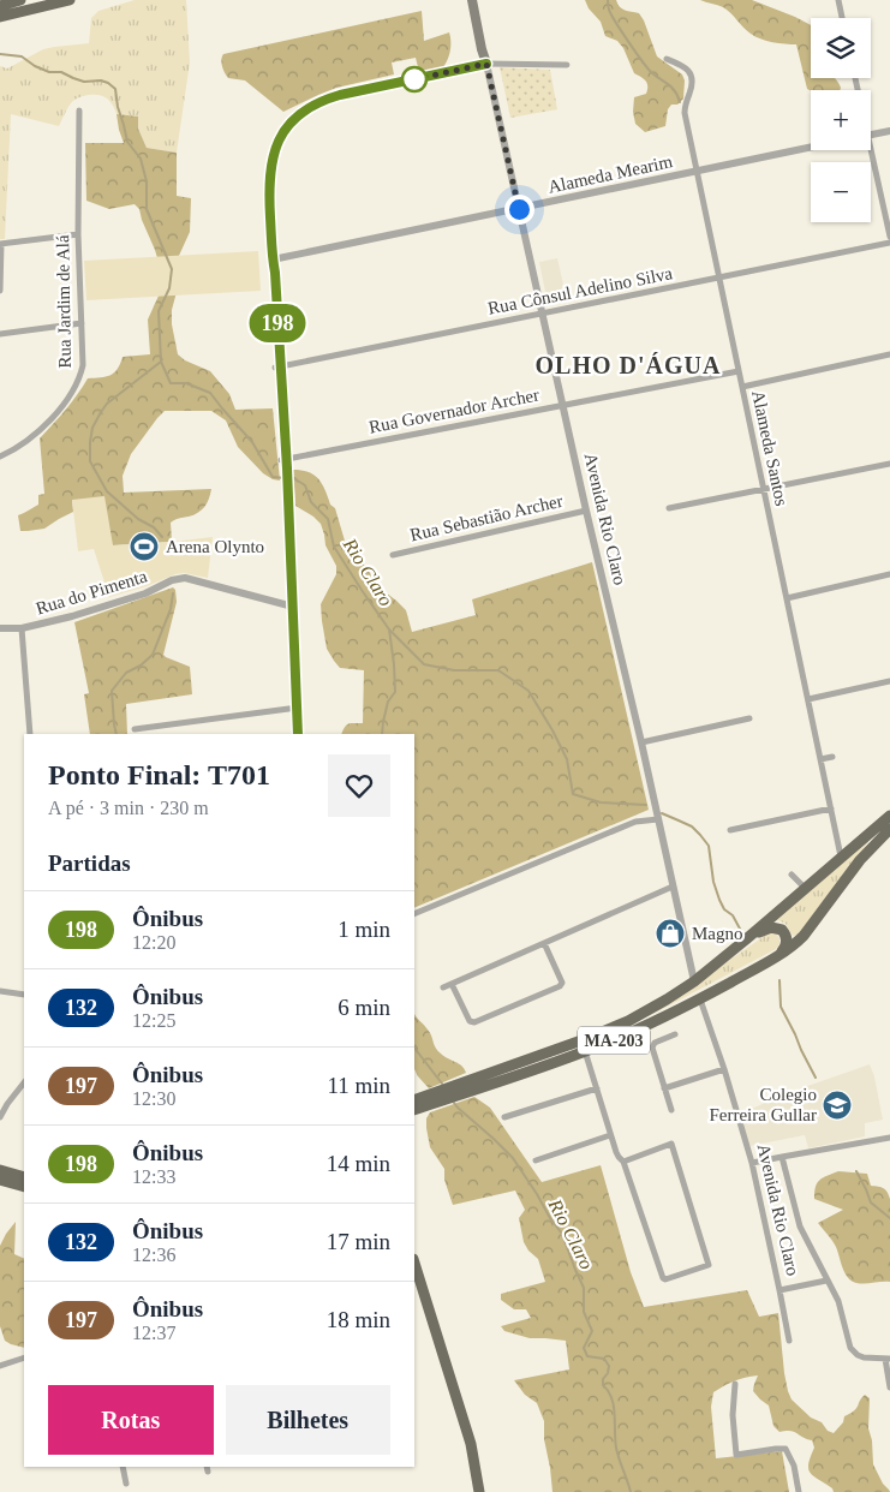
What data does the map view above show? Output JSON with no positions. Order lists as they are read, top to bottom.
{
  "streets": {
    "main road": ["Avenida Rio Claro", "MA-203"],
    "street": [
      "Alameda Mearim",
      "Rua Cônsul Adelino Silva",
      "Rua Jardim de Alá",
      "Rua Governador Archer",
      "Alameda Santos",
      "Rua Sebastião Archer",
      "Rua do Pimenta"
    ]
  },
  "crossings": [
    ["Alameda Mearim", "Alameda Santos"],
    ["Alameda Mearim", "Avenida Rio Claro"],
    ["Rua Cônsul Adelino Silva", "Alameda Santos"],
    ["Rua Cônsul Adelino Silva", "Avenida Rio Claro"],
    ["Rua Governador Archer", "Alameda Santos"],
    ["Rua Governador Archer", "Avenida Rio Claro"],
    ["Alameda Santos", "MA-203"],
    ["Rua Sebastião Archer", "Avenida Rio Claro"],
    ["Avenida Rio Claro", "MA-203"]
  ],
  "districts": ["OLHO D'ÁGUA"],
  "water": ["Rio Claro"],
  "places": {
    "sports": ["Arena Olynto"],
    "shop": ["Magno"],
    "school or university": ["Colegio Ferreira Gullar"]
  },
  "lines": ["bus line 198"],
  "page": {
    "on_map": "198",
    "map_buttons": ["+", "−"],
    "heading": [
      ["Ponto Final: T701", "A pé · 3 min · 230 m"],
      "Partidas"
    ],
    "list": [
      {
        "mark": "198",
        "name": "Ônibus",
        "note": "12:20",
        "value": "1 min"
      },
      {
        "mark": "132",
        "name": "Ônibus",
        "note": "12:25",
        "value": "6 min"
      },
      {
        "mark": "197",
        "name": "Ônibus",
        "note": "12:30",
        "value": "11 min"
      },
      {
        "mark": "198",
        "name": "Ônibus",
        "note": "12:33",
        "value": "14 min"
      },
      {
        "mark": "132",
        "name": "Ônibus",
        "note": "12:36",
        "value": "17 min"
      },
      {
        "mark": "197",
        "name": "Ônibus",
        "note": "12:37",
        "value": "18 min"
      }
    ],
    "buttons": ["Rotas", "Bilhetes"]
  }
}
